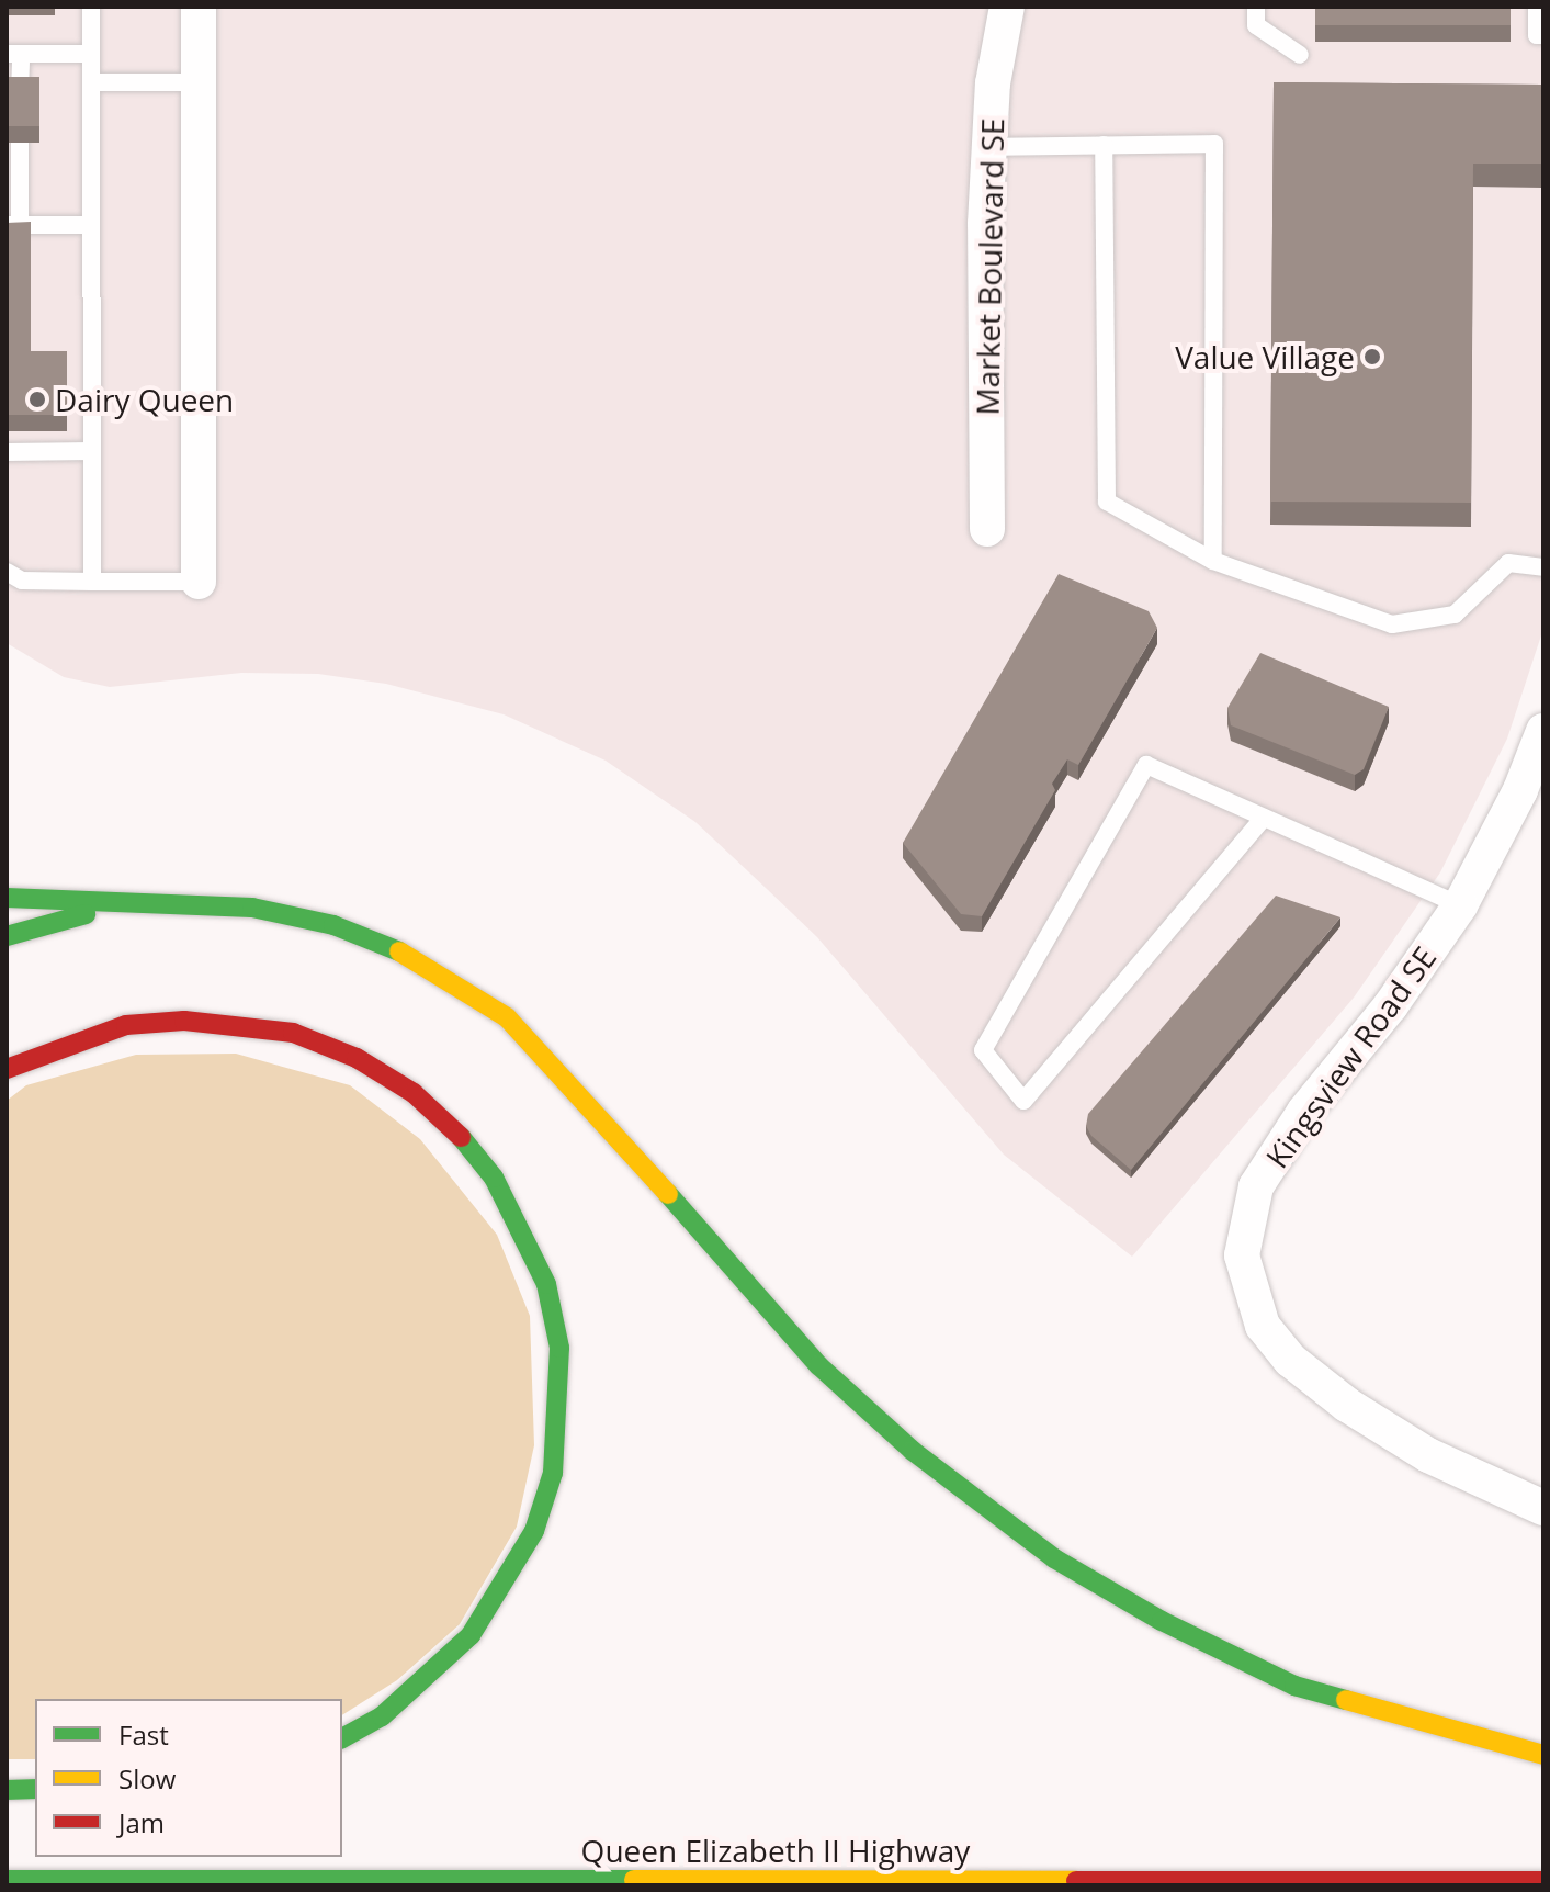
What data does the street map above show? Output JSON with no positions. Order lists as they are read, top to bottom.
{
  "streets": {
    "highway": ["Queen Elizabeth II Highway"],
    "street": ["Market Boulevard SE", "Kingsview Road SE"]
  },
  "places": ["Value Village", "Dairy Queen"],
  "legend": ["Fast", "Slow", "Jam"]
}
